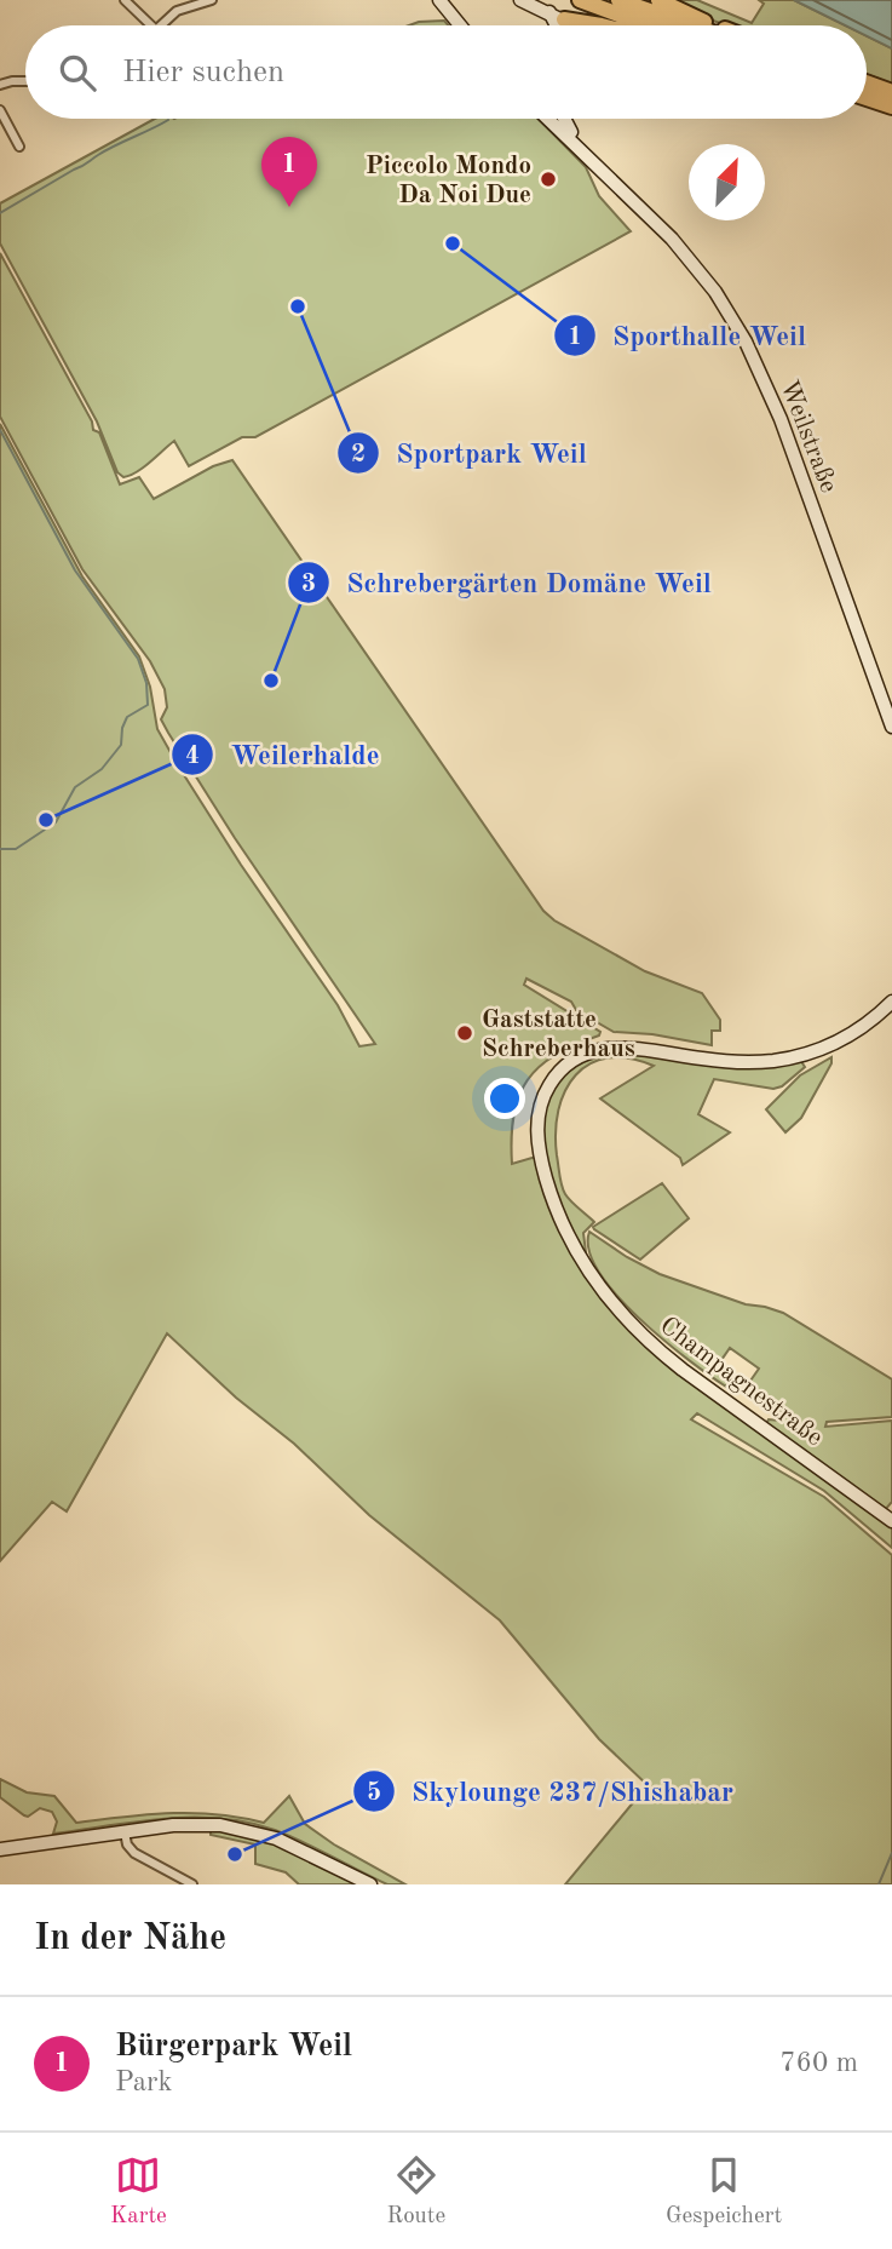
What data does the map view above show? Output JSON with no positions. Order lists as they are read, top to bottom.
{
  "streets": {
    "main road": ["Weilstraße", "Champagnestraße"]
  },
  "places": [
    "Piccolo Mondo Da Noi Due",
    "Sporthalle Weil",
    "Sportpark Weil",
    "Schrebergärten Domäne Weil",
    "Weilerhalde",
    "Gaststatte Schreberhaus",
    "Skylounge 237/Shishabar"
  ],
  "north": "top right",
  "page": {
    "search": "Hier suchen",
    "pins": "1",
    "heading": "In der Nähe",
    "list": [
      {
        "mark": "1",
        "name": "Bürgerpark Weil",
        "note": "Park",
        "value": "760 m"
      }
    ],
    "nav": ["Karte", "Route", "Gespeichert"]
  }
}
